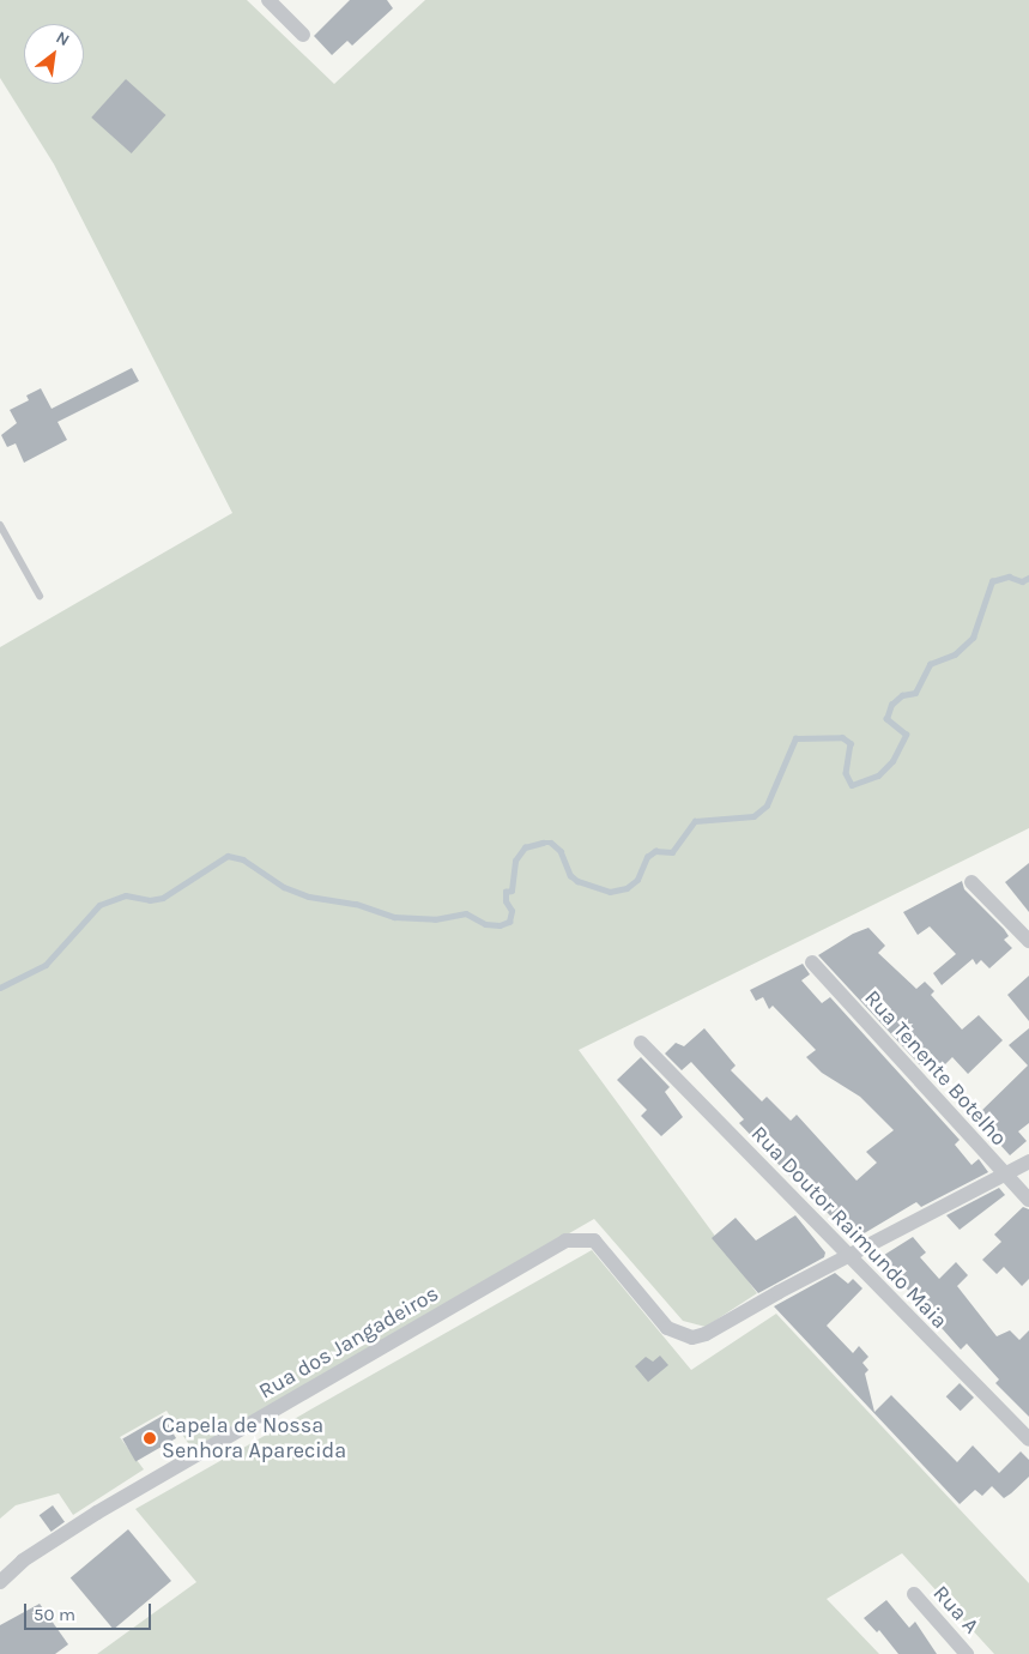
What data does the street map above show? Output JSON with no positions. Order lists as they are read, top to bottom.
{
  "streets": {
    "street": [
      "Rua Tenente Botelho",
      "Rua Doutor Raimundo Maia",
      "Rua dos Jangadeiros",
      "Rua A"
    ]
  },
  "crossings": [
    ["Rua Doutor Raimundo Maia", "Rua dos Jangadeiros"]
  ],
  "places": ["Capela de Nossa Senhora Aparecida"],
  "scale_bar": "50 m",
  "north": "top right"
}
